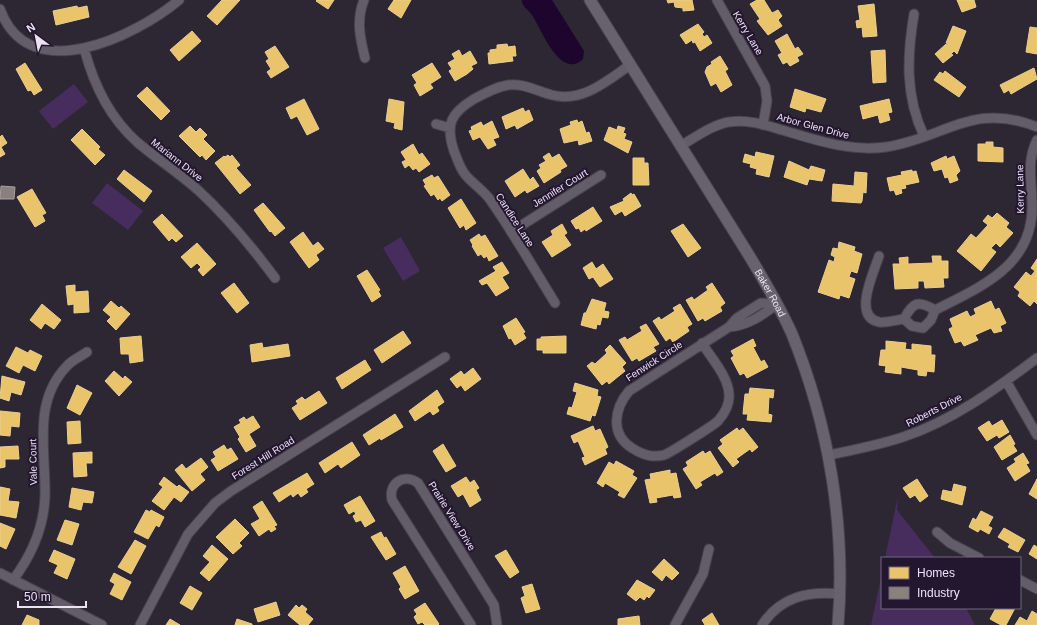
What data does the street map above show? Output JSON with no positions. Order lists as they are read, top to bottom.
{
  "streets": {
    "main road": ["Baker Road"],
    "street": [
      "Kerry Lane",
      "Arbor Glen Drive",
      "Mariann Drive",
      "Jennifer Court",
      "Candice Lane",
      "Fenwick Circle",
      "Roberts Drive",
      "Forest Hill Road",
      "Vale Court",
      "Prairie View Drive"
    ]
  },
  "crossings": [
    ["Kerry Lane", "Arbor Glen Drive"],
    ["Arbor Glen Drive", "Baker Road"],
    ["Jennifer Court", "Candice Lane"],
    ["Baker Road", "Fenwick Circle"],
    ["Baker Road", "Roberts Drive"]
  ],
  "legend": ["Homes", "Industry"],
  "scale_bar": "50 m",
  "north": "top left"
}
